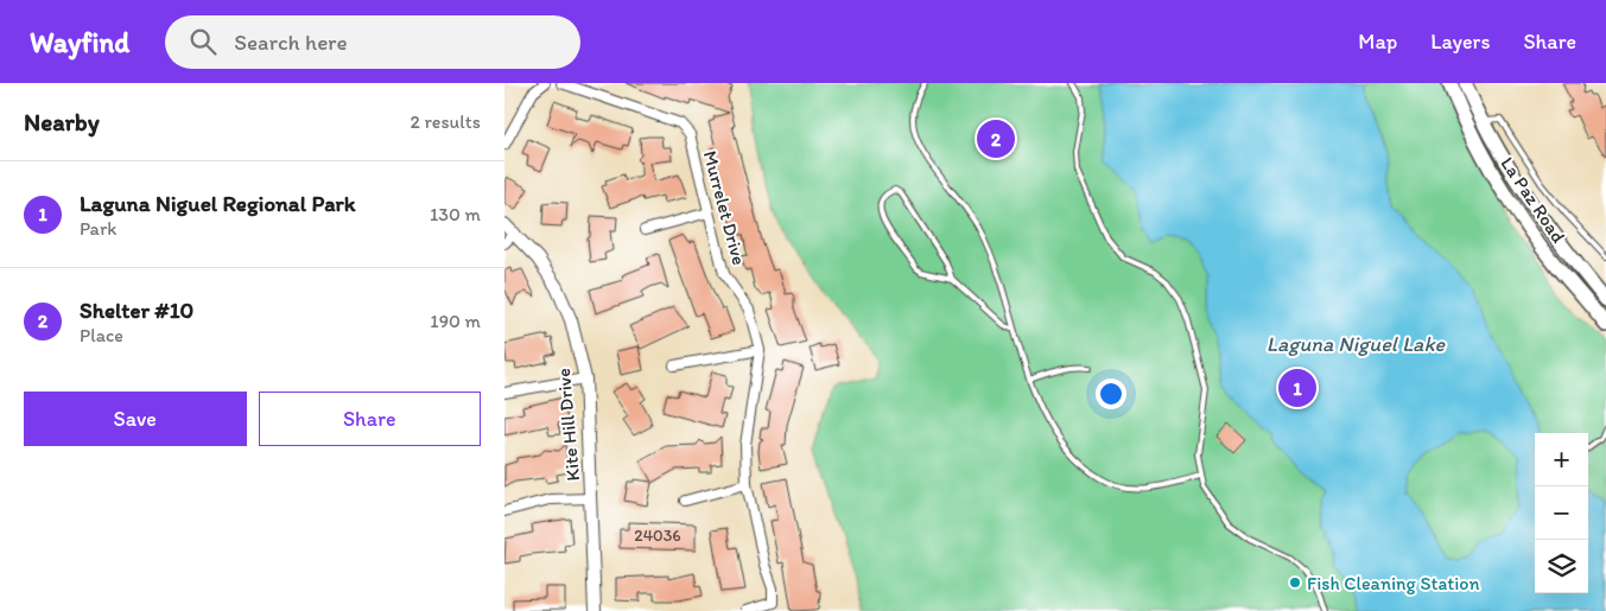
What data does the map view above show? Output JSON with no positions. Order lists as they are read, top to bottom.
{
  "streets": {
    "main road": ["La Paz Road"],
    "street": ["Murrelet Drive", "Kite Hill Drive"]
  },
  "water": ["Laguna Niguel Lake"],
  "places": ["Fish Cleaning Station"],
  "house_numbers": ["24036"],
  "page": {
    "header": "Wayfind",
    "search": "Search here",
    "nav": ["Map", "Layers", "Share"],
    "heading": ["Nearby", "2 results"],
    "pins": ["2", "1"],
    "list": [
      {
        "mark": "1",
        "name": "Laguna Niguel Regional Park",
        "note": "Park",
        "value": "130 m"
      },
      {
        "mark": "2",
        "name": "Shelter #10",
        "note": "Place",
        "value": "190 m"
      }
    ],
    "buttons": ["Save", "Share"],
    "map_buttons": ["+", "−"]
  }
}
